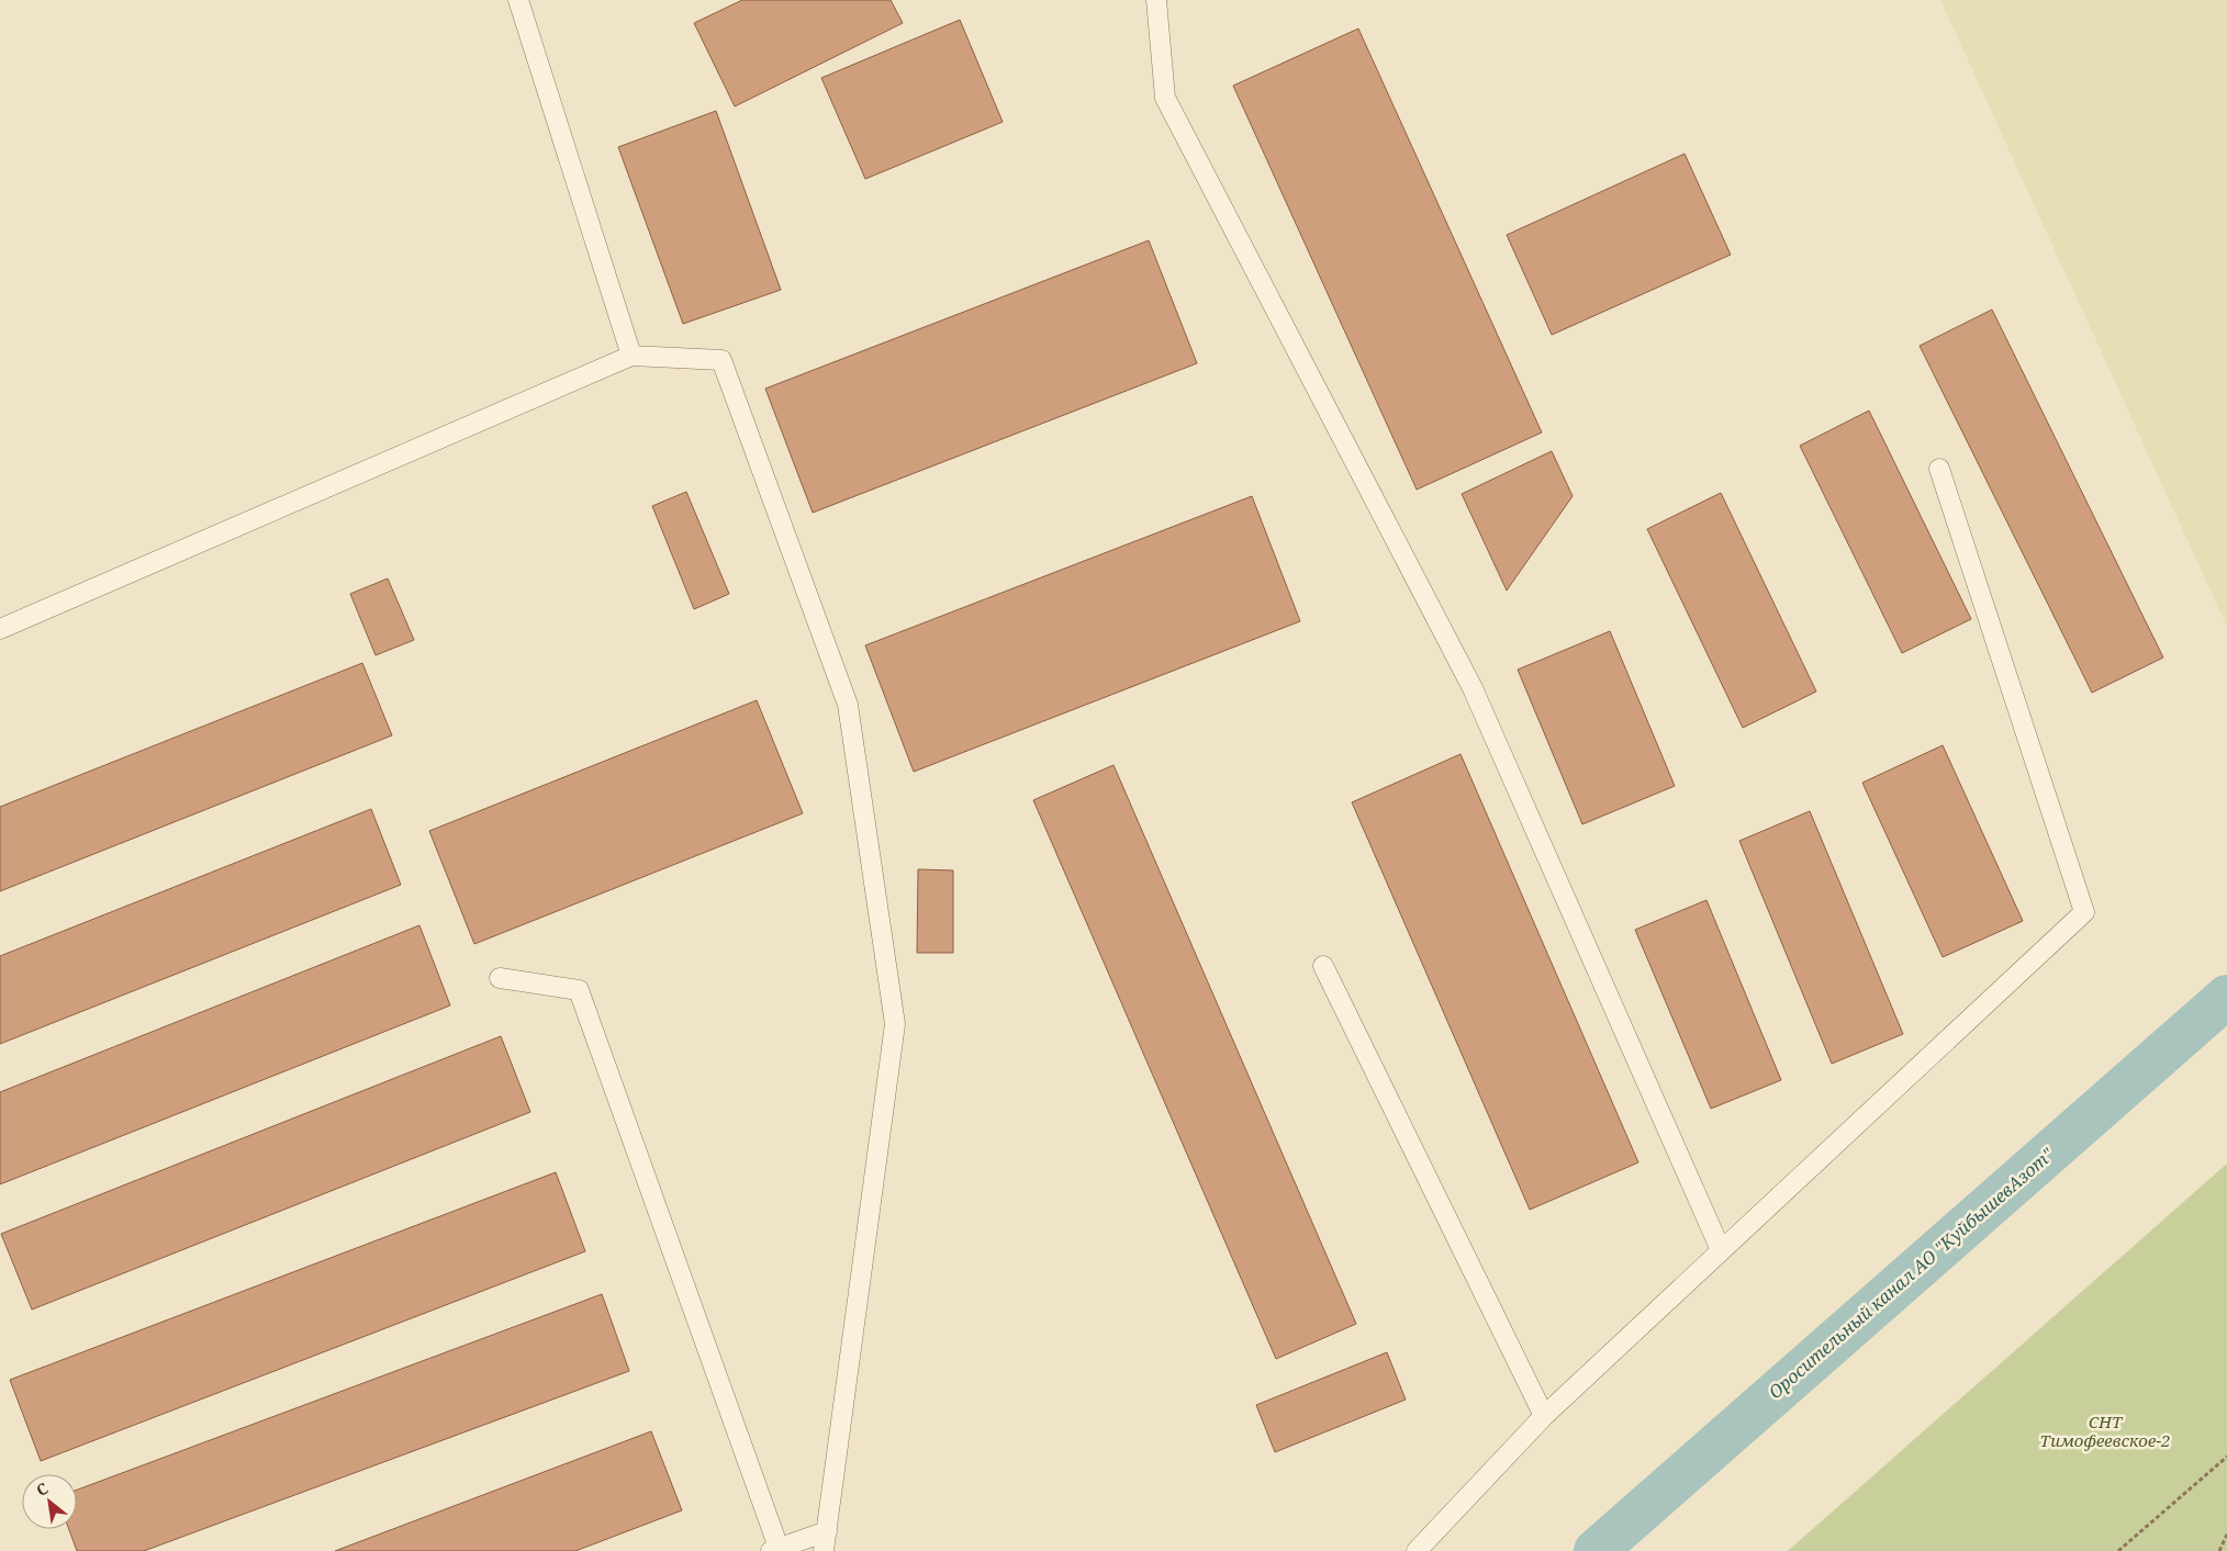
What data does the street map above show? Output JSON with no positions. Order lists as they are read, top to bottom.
{
  "water": ["Оросительный канал АО \"КуйбышевАзот\""],
  "parks": ["СНТ Тимофеевское-2"],
  "north": "top left"
}
